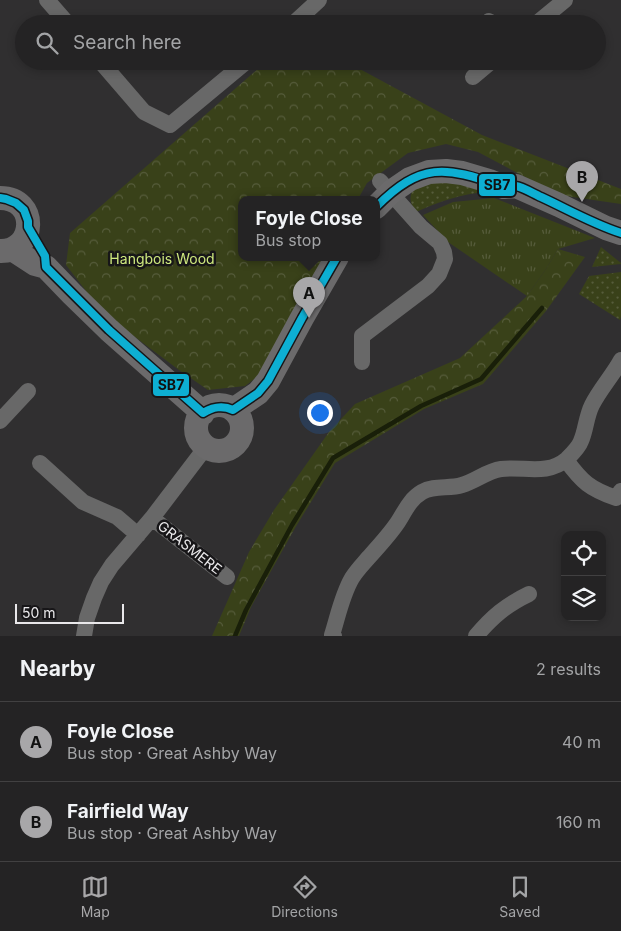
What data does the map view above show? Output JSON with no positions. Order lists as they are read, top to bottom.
{
  "streets": {
    "street": ["GRASMERE"]
  },
  "parks": ["Hangbois Wood"],
  "lines": ["transit line SB7"],
  "scale_bar": "50 m",
  "page": {
    "search": "Search here",
    "pins": ["B", "A"],
    "popup": ["Foyle Close", "Bus stop"],
    "scale": "50 m",
    "heading": ["Nearby", "2 results"],
    "list": [
      {
        "mark": "A",
        "name": "Foyle Close",
        "note": "Bus stop · Great Ashby Way",
        "value": "40 m"
      },
      {
        "mark": "B",
        "name": "Fairfield Way",
        "note": "Bus stop · Great Ashby Way",
        "value": "160 m"
      }
    ],
    "nav": ["Map", "Directions", "Saved"]
  }
}
